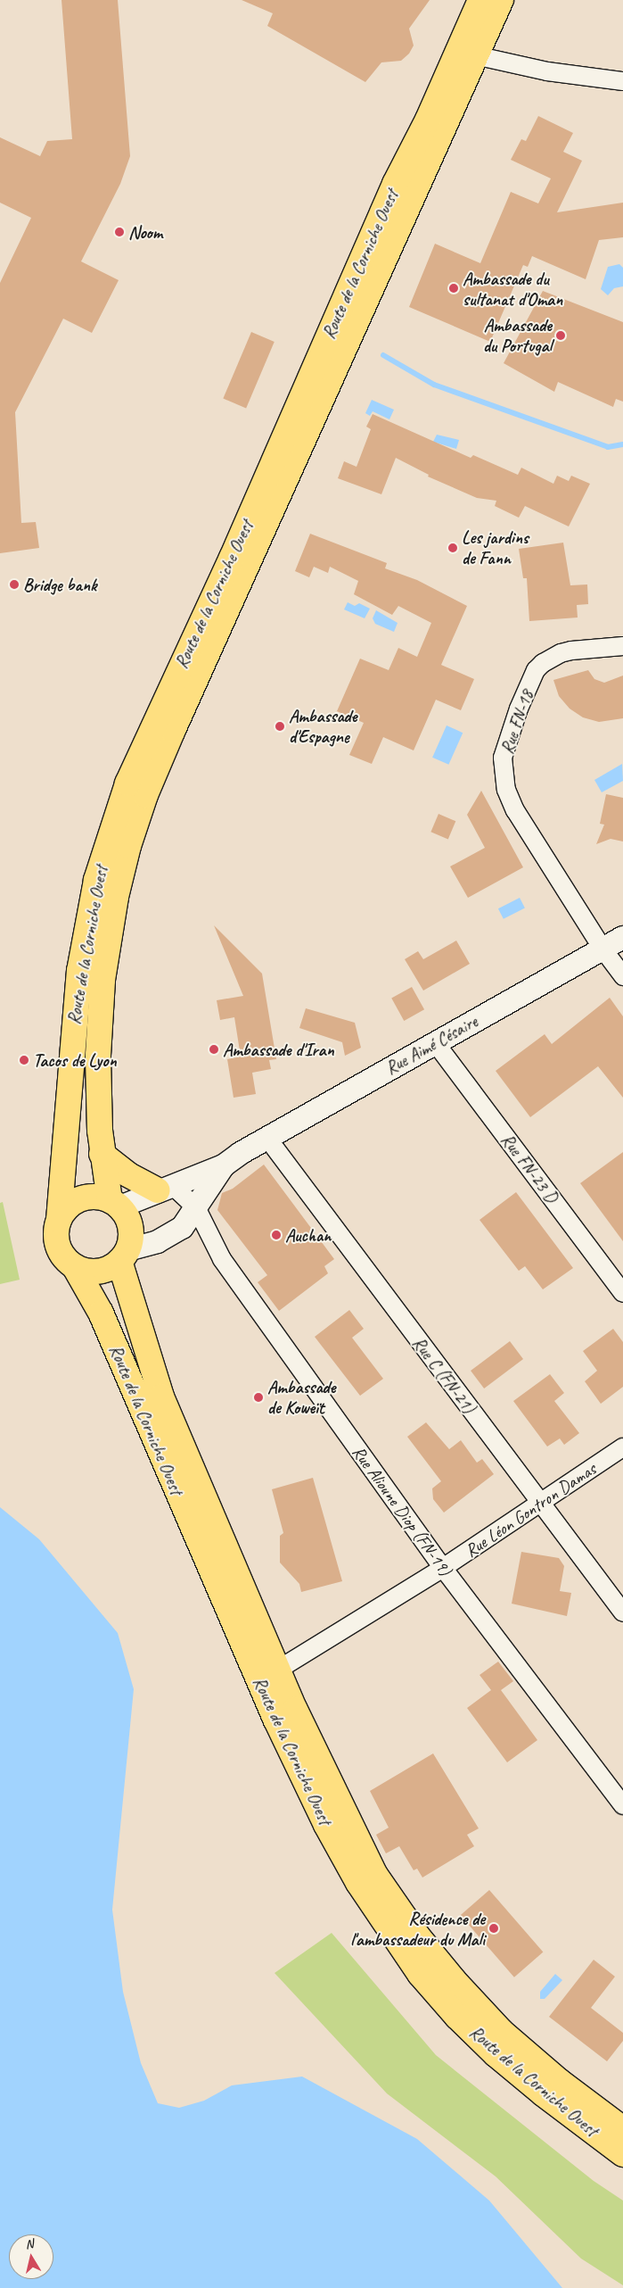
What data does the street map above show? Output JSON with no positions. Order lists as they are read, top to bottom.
{
  "streets": {
    "highway": ["Route de la Corniche Ouest"],
    "street": [
      "Rue FN-18",
      "Rue Aimé Césaire",
      "Rue FN-23 D",
      "Rue C (FN-21)",
      "Rue Léon Gontron Damas",
      "Rue Alioune Diop (FN-19)"
    ]
  },
  "crossings": [
    ["Route de la Corniche Ouest", "Rue Aimé Césaire"],
    ["Route de la Corniche Ouest", "Rue Léon Gontron Damas"],
    ["Rue FN-18", "Rue Aimé Césaire"],
    ["Rue Aimé Césaire", "Rue FN-23 D"],
    ["Rue Aimé Césaire", "Rue C (FN-21)"],
    ["Rue C (FN-21)", "Rue Léon Gontron Damas"],
    ["Rue Léon Gontron Damas", "Rue Alioune Diop (FN-19)"]
  ],
  "places": [
    "Noom",
    "Ambassade du sultanat d'Oman",
    "Ambassade du Portugal",
    "Les jardins de Fann",
    "Bridge bank",
    "Ambassade d'Espagne",
    "Ambassade d'Iran",
    "Tacos de Lyon",
    "Auchan",
    "Ambassade de Koweït",
    "Résidence de l'ambassadeur du Mali"
  ],
  "north": "top"
}
